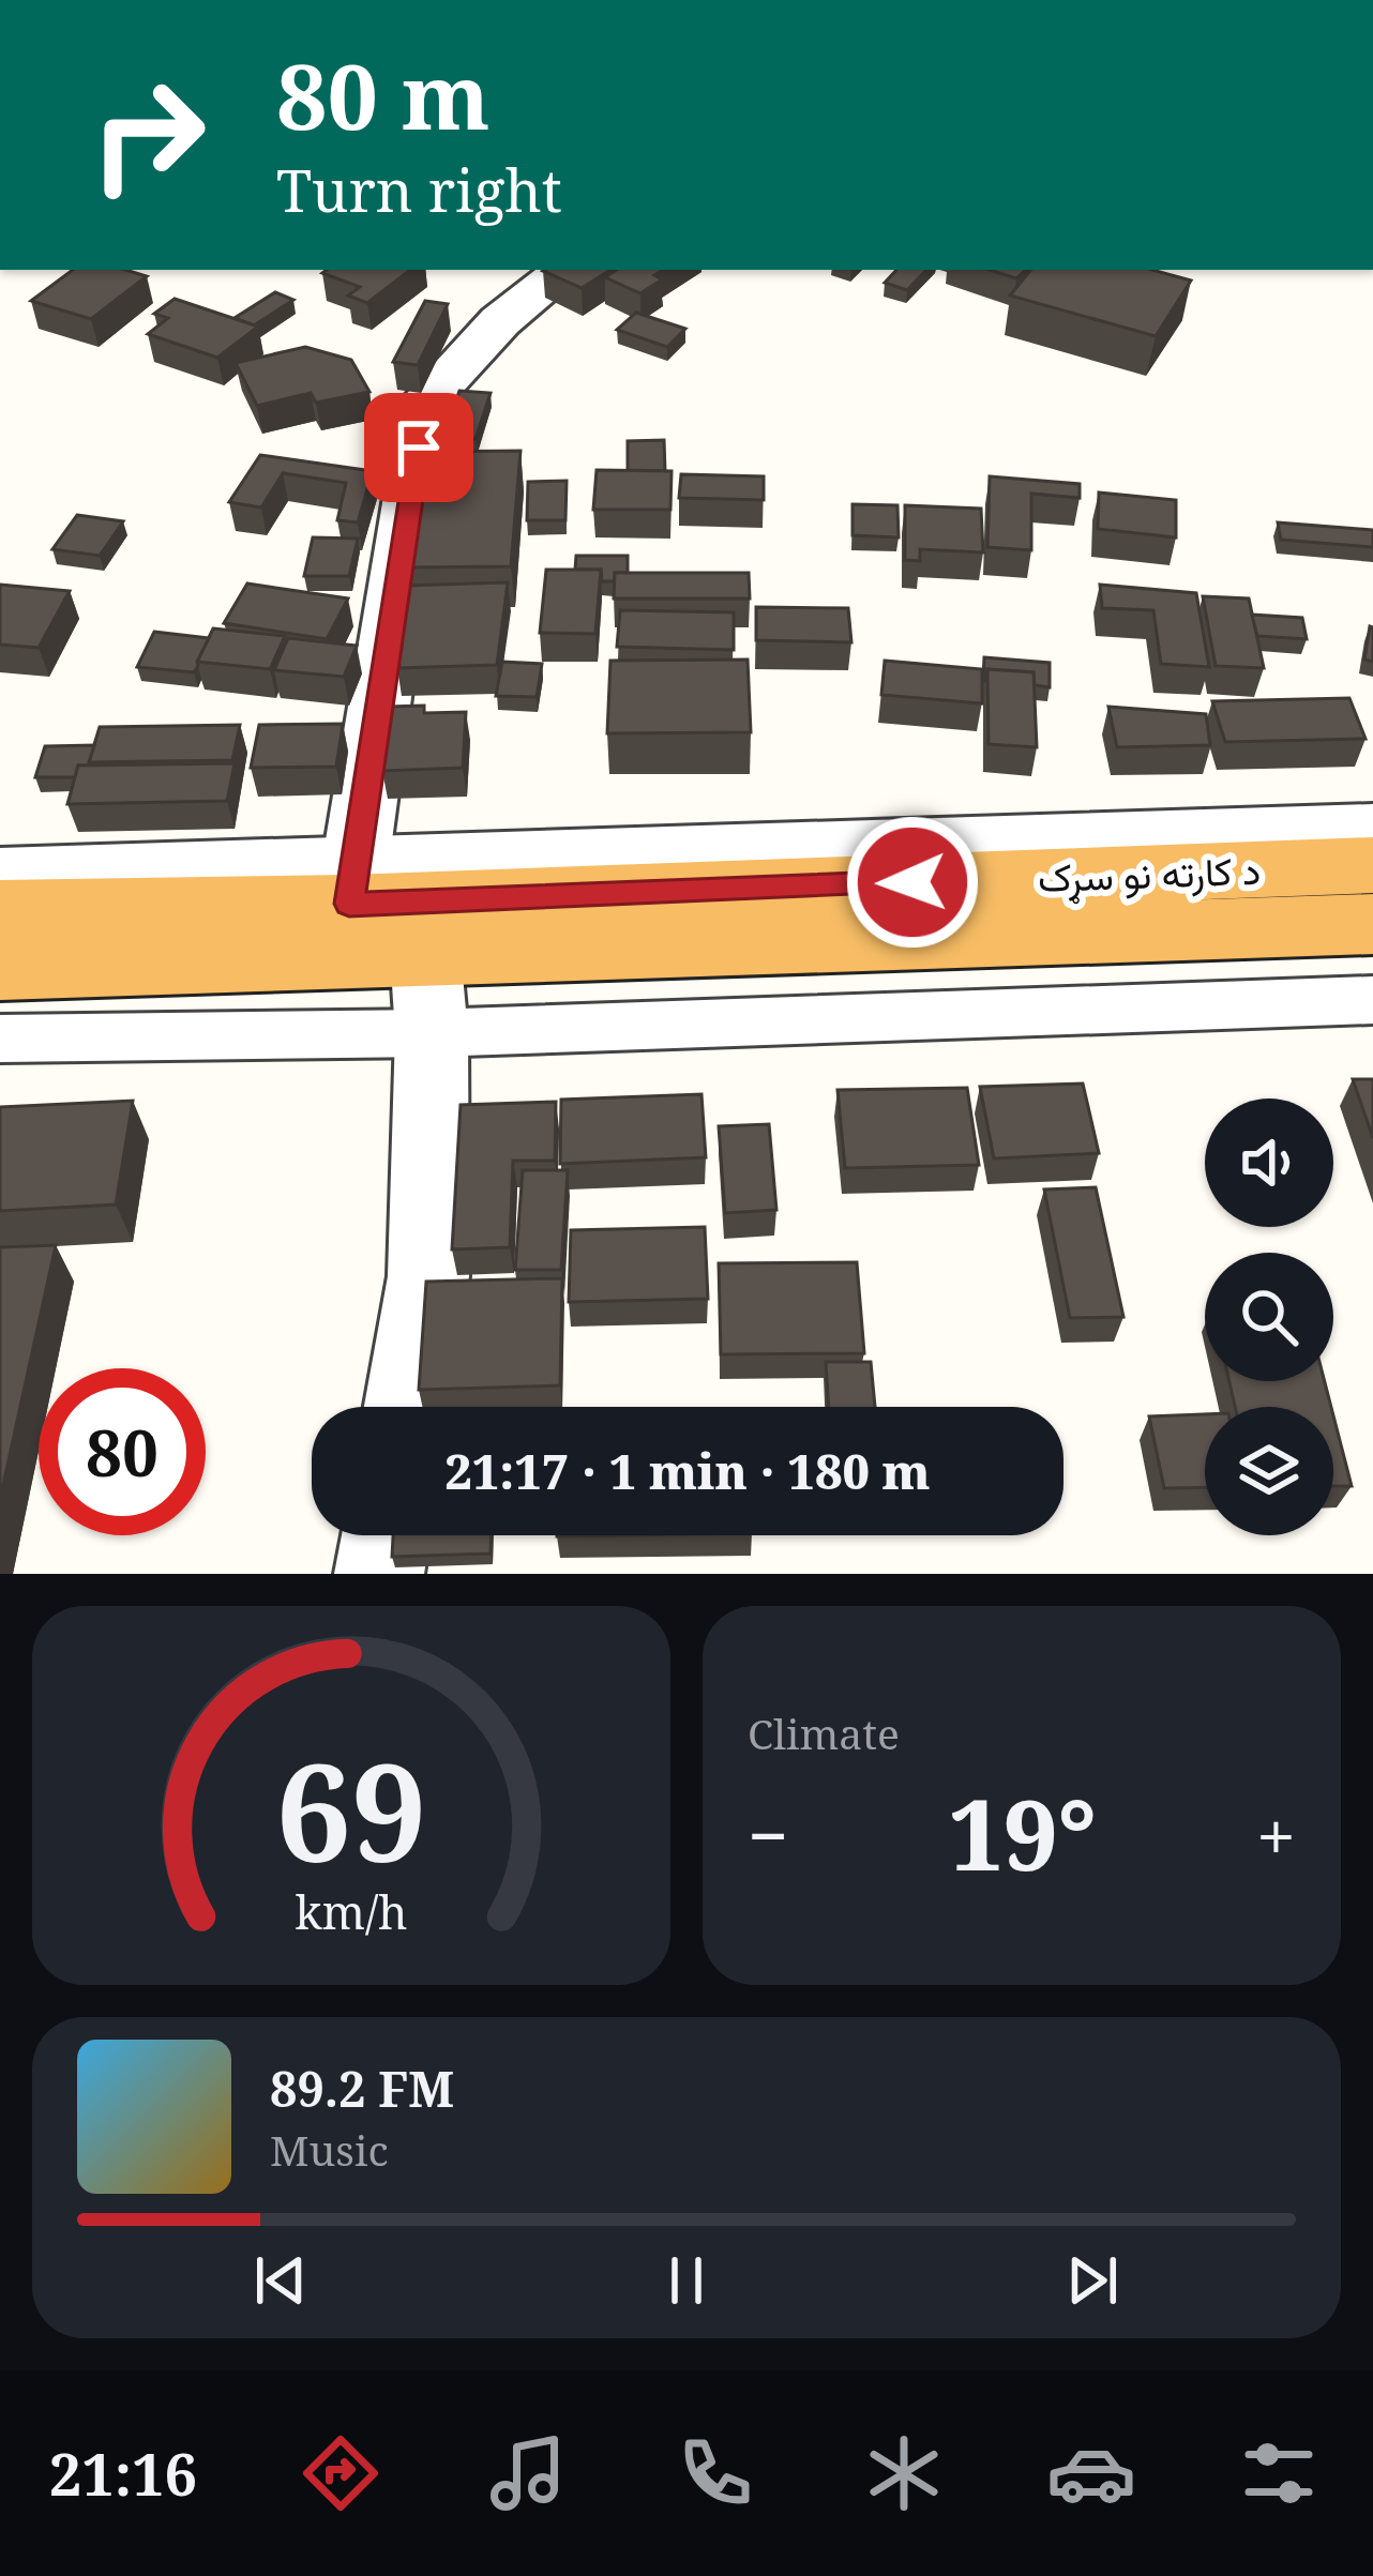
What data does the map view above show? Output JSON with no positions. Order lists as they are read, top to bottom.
{
  "streets": {
    "highway": ["د کارته نو سړک"]
  },
  "page": {
    "turn": ["80 m", "Turn right"],
    "limit": "80",
    "trip": "21:17 · 1 min · 180 m",
    "tile": "Climate",
    "heat": ["−", "19°", "+"],
    "song": ["89.2 FM", "Music"],
    "tabs": "21:16",
    "gauge": ["69", "km/h"]
  }
}
